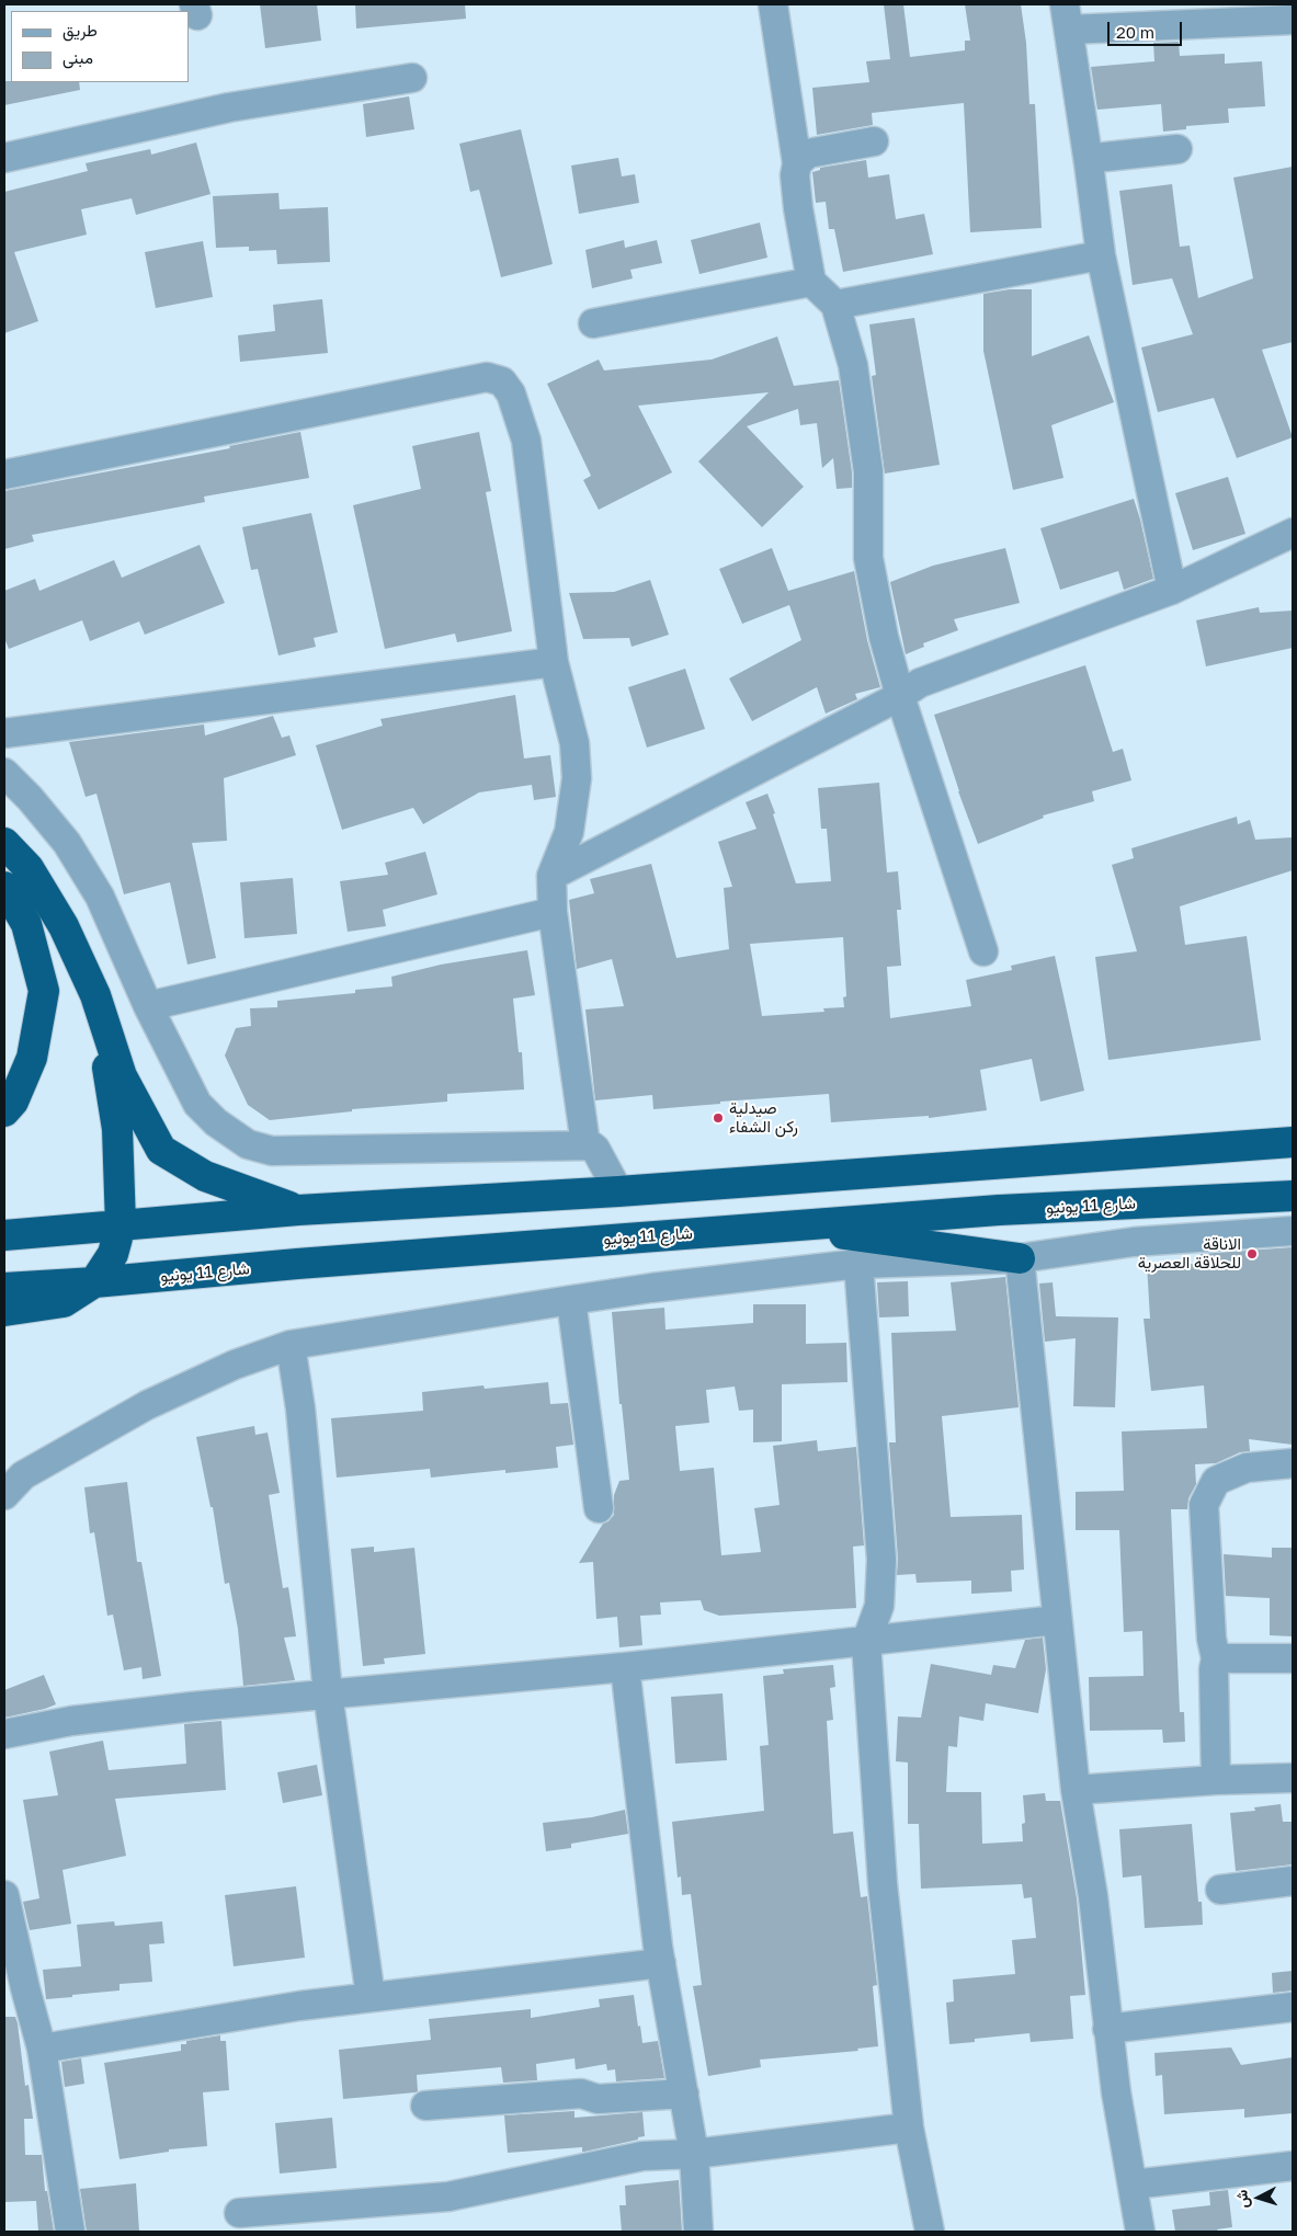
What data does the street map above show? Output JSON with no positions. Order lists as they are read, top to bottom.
{
  "streets": {
    "highway": ["شارع 11 يونيو"]
  },
  "places": ["صيدلية ركن الشفاء", "الاناقة للحلاقة العصرية"],
  "legend": ["طريق", "مبنى"],
  "scale_bar": "20 m",
  "north": "left"
}
